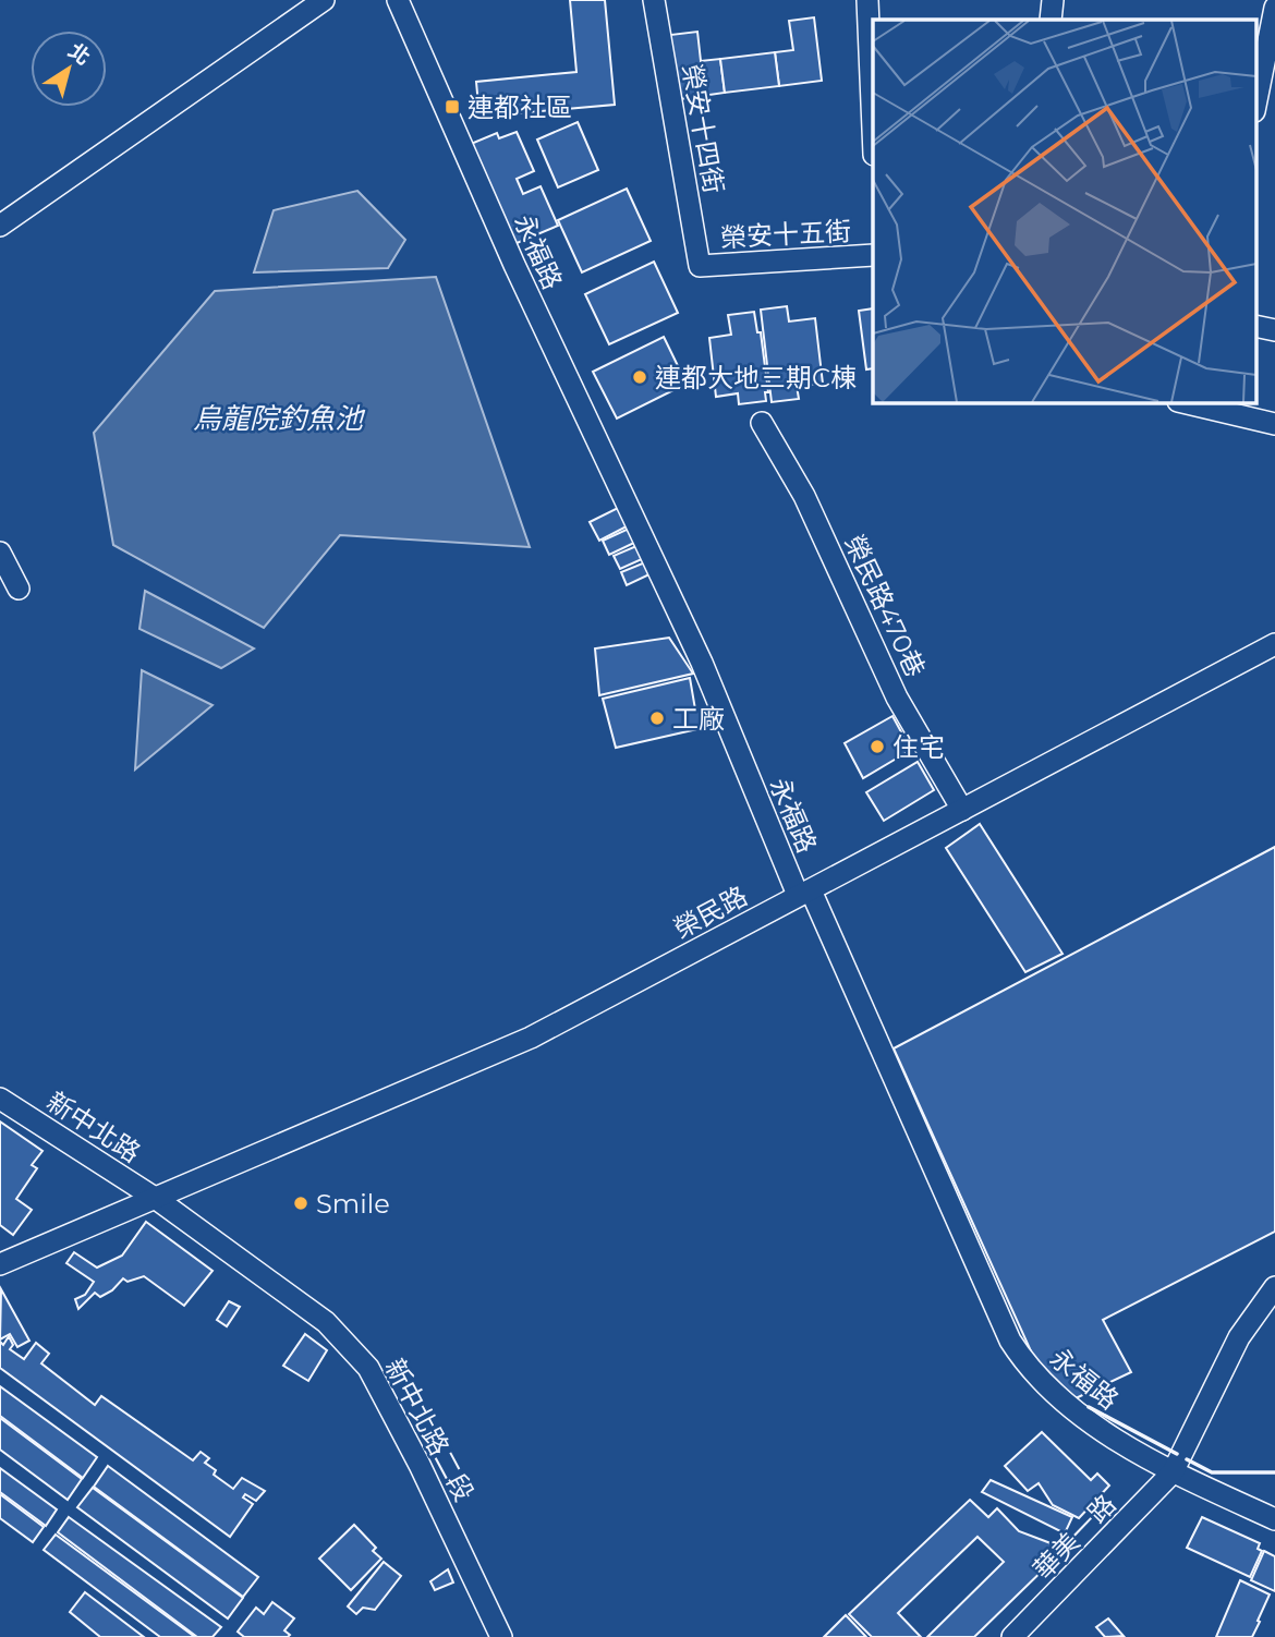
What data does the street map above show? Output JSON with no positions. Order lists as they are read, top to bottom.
{
  "streets": {
    "street": [
      "榮安十四街",
      "榮安十五街",
      "永福路",
      "榮民路470巷",
      "榮民路",
      "新中北路",
      "新中北路二段",
      "華美一路"
    ]
  },
  "crossings": [
    ["榮安十四街", "榮安十五街"],
    ["永福路", "榮民路"],
    ["永福路", "華美一路"],
    ["榮民路470巷", "榮民路"],
    ["榮民路", "新中北路"],
    ["榮民路", "新中北路二段"],
    ["新中北路", "新中北路二段"]
  ],
  "water": ["烏龍院釣魚池"],
  "places": {
    "transit": ["連都社區"],
    "other": [
      "連都大地三期C棟",
      "工廠",
      "住宅",
      "Smile"
    ]
  },
  "north": "top right"
}
